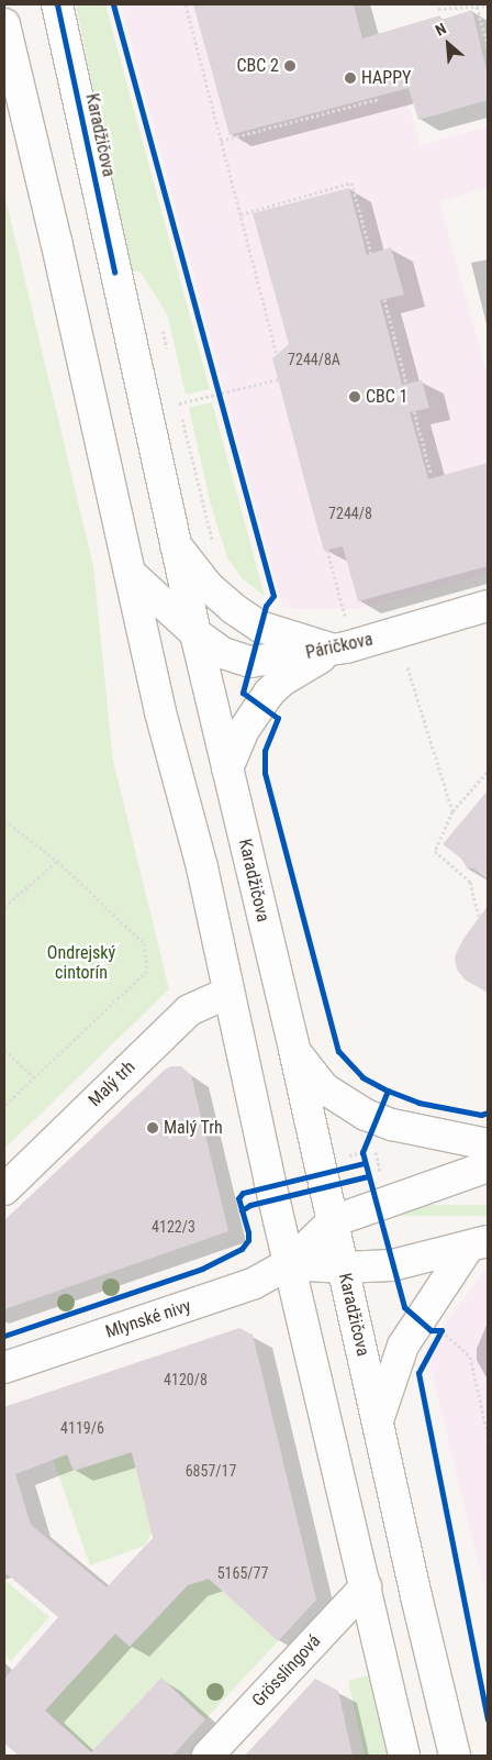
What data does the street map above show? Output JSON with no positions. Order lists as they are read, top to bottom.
{
  "streets": {
    "main road": [
      "Karadžičova",
      "Páričkova",
      "Malý trh",
      "Mlynské nivy",
      "Grösslingová"
    ]
  },
  "crossings": [
    ["Karadžičova", "Páričkova"],
    ["Karadžičova", "Mlynské nivy"]
  ],
  "parks": ["Ondrejský cintorín"],
  "places": [
    "CBC 2",
    "HAPPY",
    "CBC 1",
    "Malý Trh"
  ],
  "house_numbers": [
    "7244/8A",
    "7244/8",
    "4122/3",
    "4120/8",
    "4119/6",
    "6857/17",
    "5165/77"
  ],
  "north": "top left"
}
